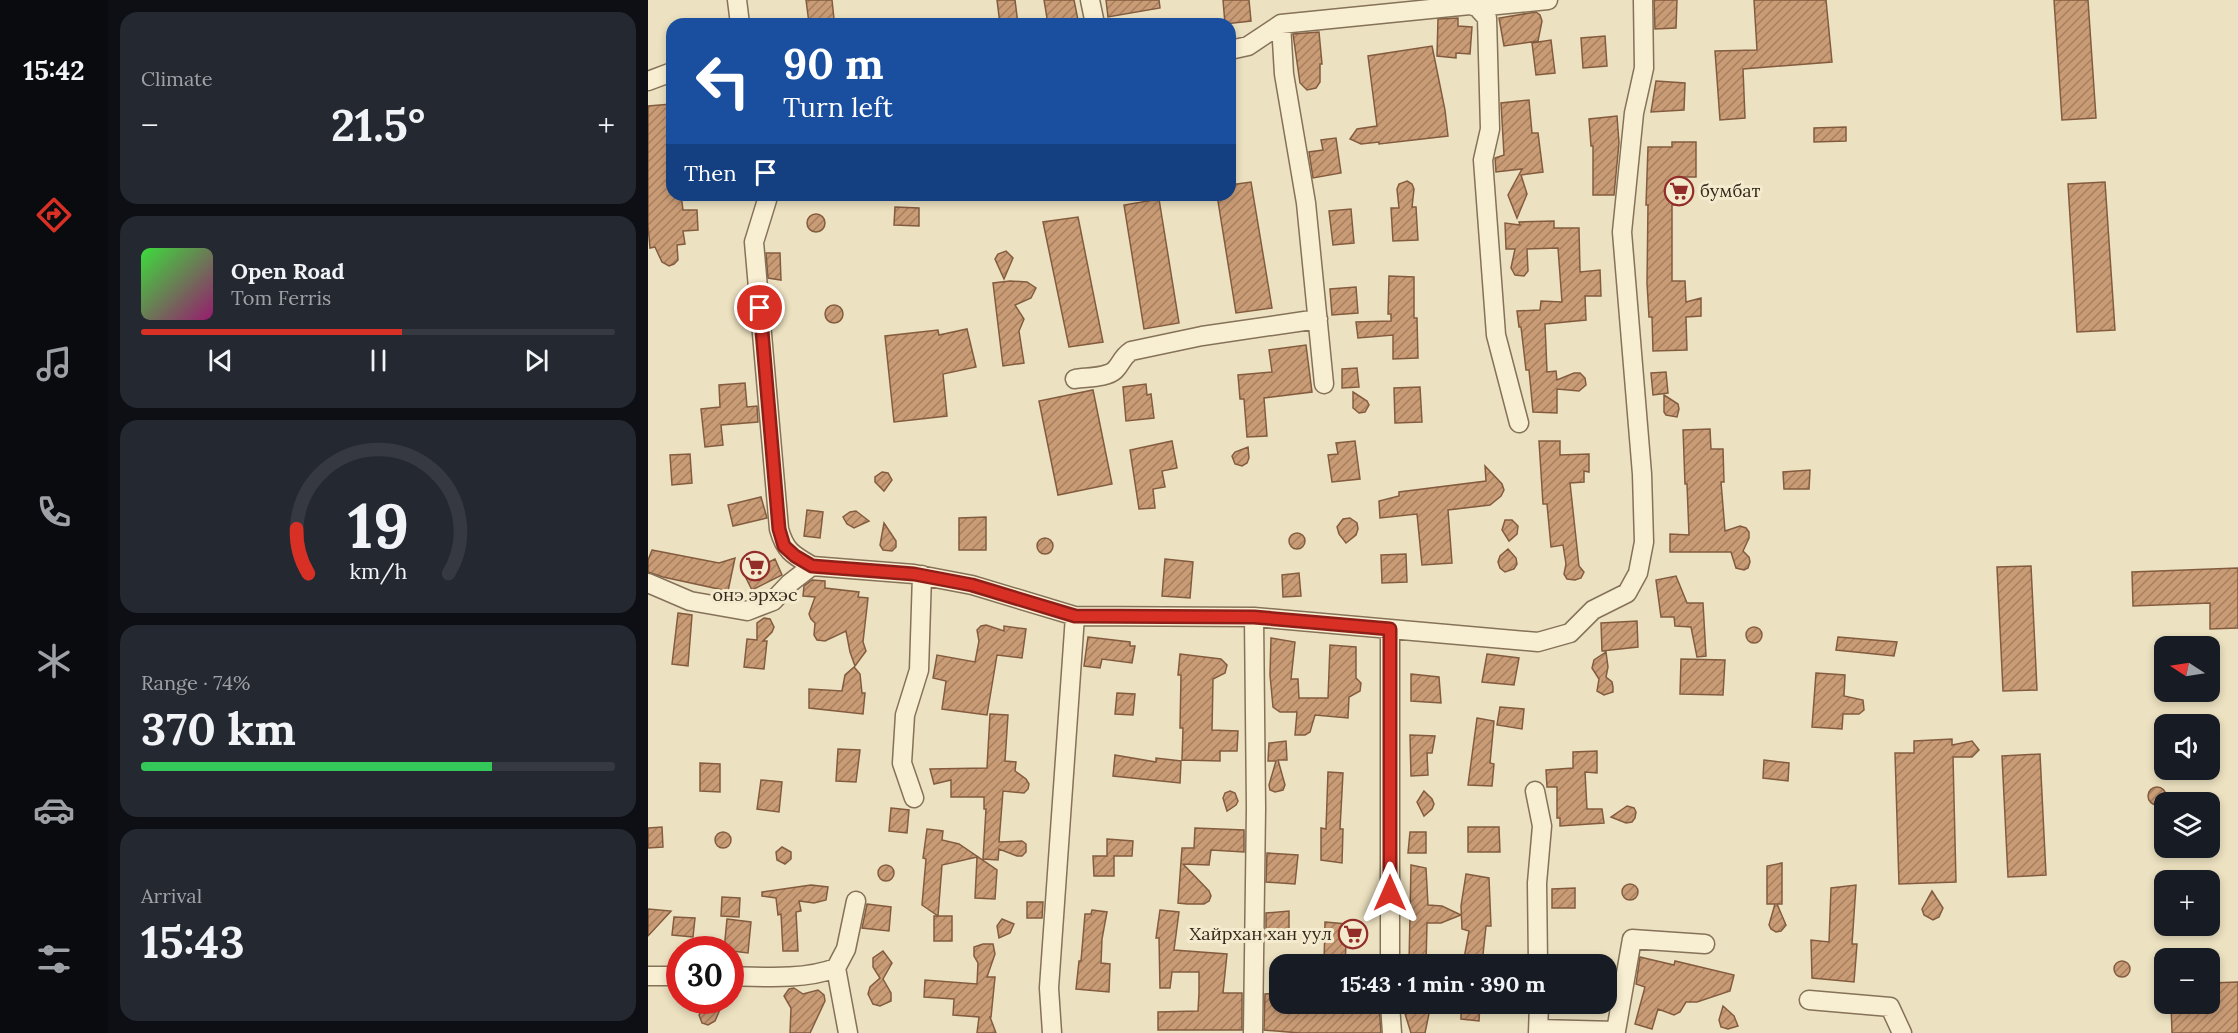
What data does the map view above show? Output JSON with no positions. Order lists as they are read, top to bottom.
{
  "places": {
    "supermarket": ["бумбат", "онэ эрхэс", "Хайрхан хан уул"]
  },
  "north": "left",
  "page": {
    "tabs": "15:42",
    "tile": [
      "Climate",
      ["Range · 74%", "370 km"],
      ["Arrival", "15:43"]
    ],
    "turn": ["90 m", "Turn left"],
    "heat": ["−", "21.5°", "+"],
    "then": "Then",
    "song": ["Open Road", "Tom Ferris"],
    "map_buttons": ["+", "−"],
    "limit": "30",
    "trip": "15:43 · 1 min · 390 m",
    "gauge": ["19", "km/h"]
  }
}
